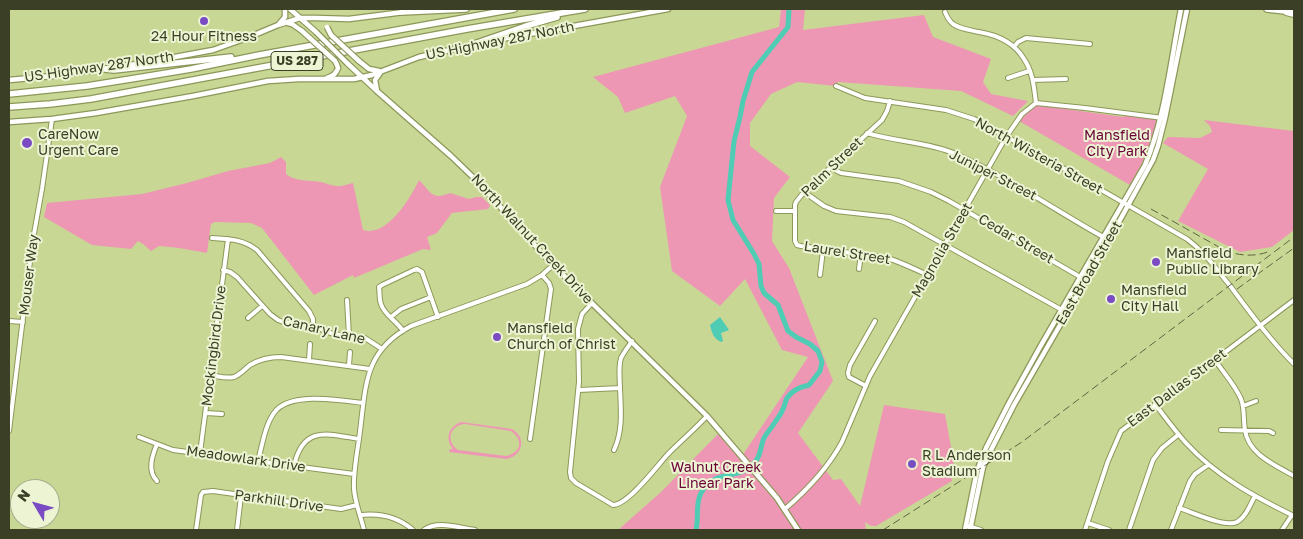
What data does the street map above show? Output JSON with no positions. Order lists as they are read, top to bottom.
{
  "streets": {
    "highway": ["US 287"],
    "main road": ["US Highway 287 North", "North Walnut Creek Drive", "East Broad Street"],
    "street": [
      "North Wisteria Street",
      "Palm Street",
      "Juniper Street",
      "Cedar Street",
      "Magnolia Street",
      "Laurel Street",
      "Mouser Way",
      "Canary Lane",
      "Mockingbird Drive",
      "East Dallas Street",
      "Meadowlark Drive",
      "Parkhill Drive"
    ]
  },
  "crossings": [
    ["US Highway 287 North", "North Walnut Creek Drive"],
    ["US Highway 287 North", "Mouser Way"],
    ["North Wisteria Street", "Palm Street"],
    ["North Wisteria Street", "Magnolia Street"],
    ["North Wisteria Street", "East Broad Street"],
    ["North Wisteria Street", "East Dallas Street"],
    ["Palm Street", "Juniper Street"],
    ["Palm Street", "Cedar Street"],
    ["Palm Street", "Laurel Street"],
    ["Juniper Street", "Magnolia Street"],
    ["Juniper Street", "East Broad Street"],
    ["North Walnut Creek Drive", "Magnolia Street"],
    ["Cedar Street", "Magnolia Street"],
    ["Cedar Street", "East Broad Street"],
    ["Magnolia Street", "Laurel Street"],
    ["Canary Lane", "Mockingbird Drive"],
    ["Mockingbird Drive", "Meadowlark Drive"]
  ],
  "parks": ["Mansfield City Park", "Walnut Creek Linear Park"],
  "places": [
    "24 Hour Fitness",
    "CareNow Urgent Care",
    "Mansfield Public Library",
    "Mansfield City Hall",
    "Mansfield Church of Christ",
    "R L Anderson Stadium"
  ],
  "north": "top left"
}
